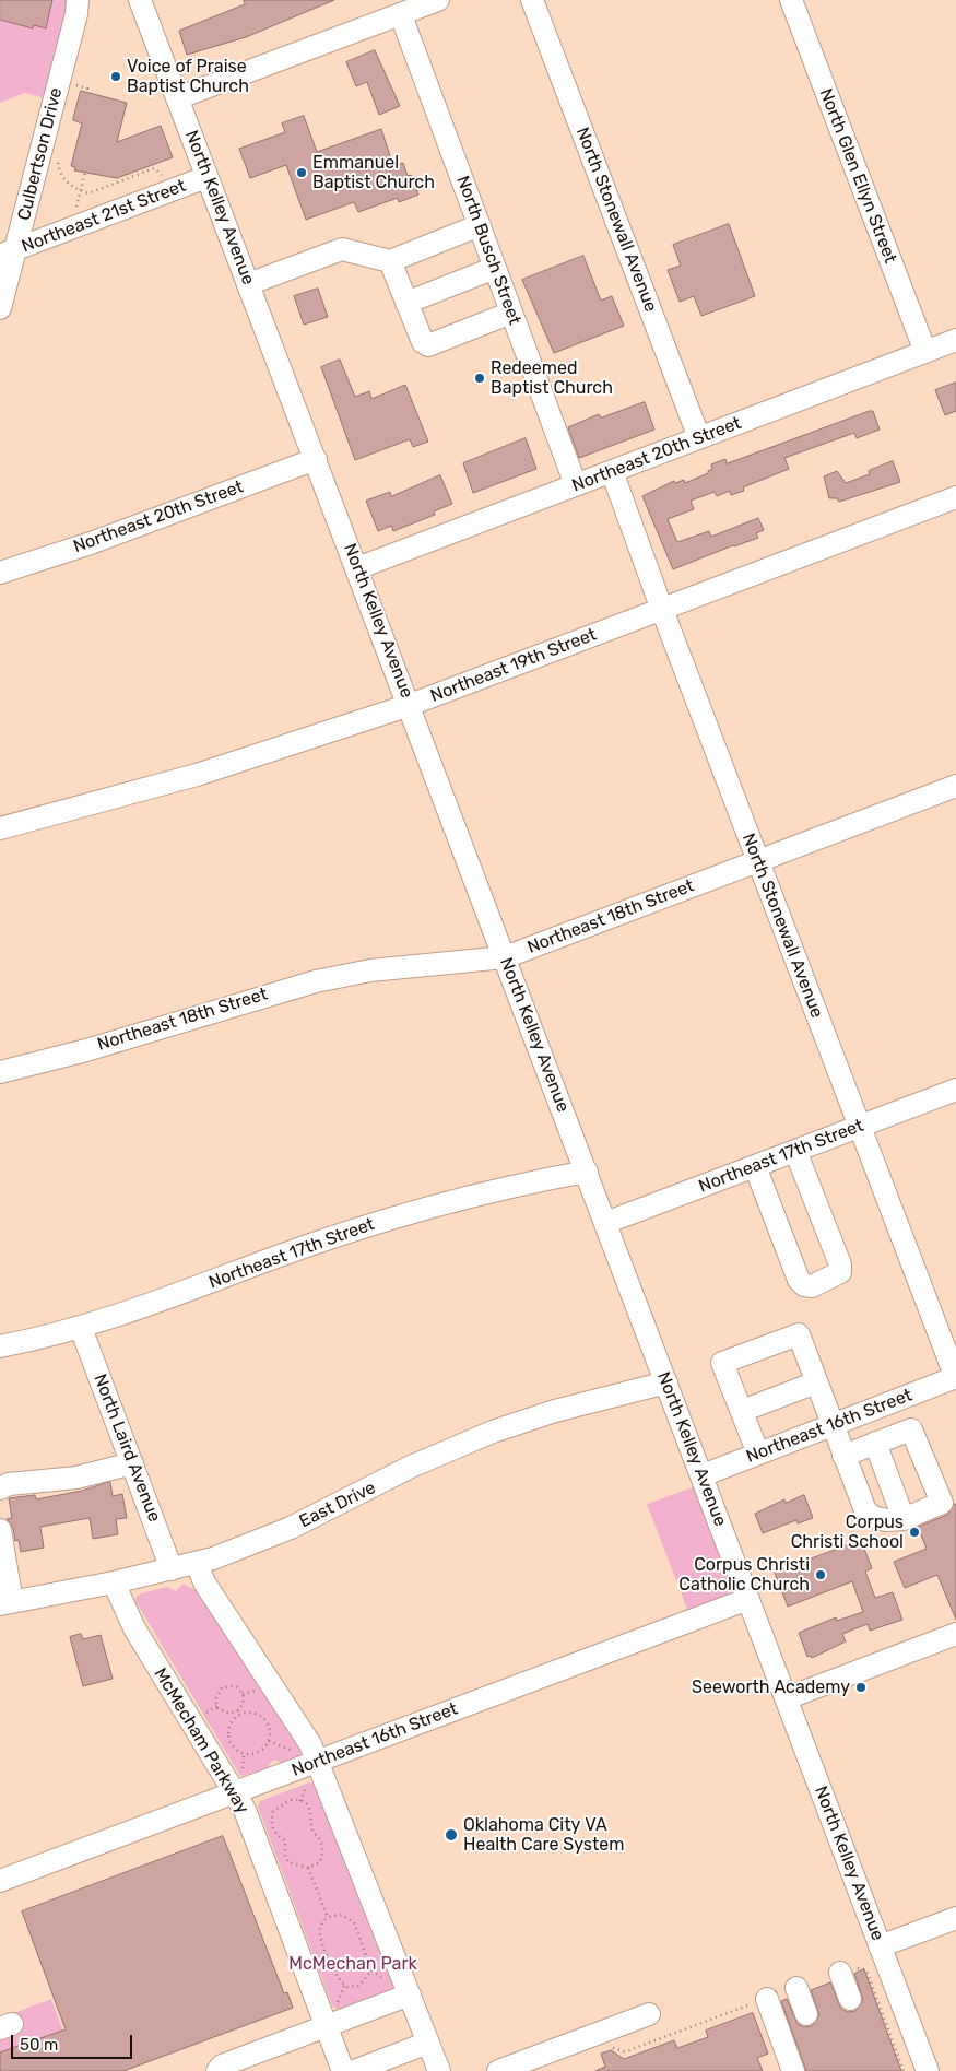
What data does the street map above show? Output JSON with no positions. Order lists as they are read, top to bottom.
{
  "streets": {
    "street": [
      "Culbertson Drive",
      "North Glen Ellyn Street",
      "North Kelley Avenue",
      "Northeast 21st Street",
      "North Stonewall Avenue",
      "North Busch Street",
      "Northeast 20th Street",
      "Northeast 19th Street",
      "Northeast 18th Street",
      "Northeast 17th Street",
      "Northeast 16th Street",
      "North Laird Avenue",
      "East Drive",
      "McMecham Parkway"
    ]
  },
  "crossings": [
    ["Culbertson Drive", "Northeast 21st Street"],
    ["North Glen Ellyn Street", "Northeast 20th Street"],
    ["North Kelley Avenue", "Northeast 21st Street"],
    ["North Kelley Avenue", "Northeast 20th Street"],
    ["North Kelley Avenue", "Northeast 19th Street"],
    ["North Kelley Avenue", "Northeast 18th Street"],
    ["North Kelley Avenue", "Northeast 17th Street"],
    ["North Kelley Avenue", "Northeast 16th Street"],
    ["North Kelley Avenue", "East Drive"],
    ["North Stonewall Avenue", "Northeast 20th Street"],
    ["North Stonewall Avenue", "Northeast 19th Street"],
    ["North Stonewall Avenue", "Northeast 18th Street"],
    ["North Stonewall Avenue", "Northeast 17th Street"],
    ["North Stonewall Avenue", "Northeast 16th Street"],
    ["North Busch Street", "Northeast 20th Street"],
    ["Northeast 17th Street", "North Laird Avenue"],
    ["Northeast 16th Street", "McMecham Parkway"],
    ["North Laird Avenue", "East Drive"],
    ["East Drive", "McMecham Parkway"]
  ],
  "parks": ["McMechan Park"],
  "places": [
    "Voice of Praise Baptist Church",
    "Emmanuel Baptist Church",
    "Redeemed Baptist Church",
    "Corpus Christi School",
    "Corpus Christi Catholic Church",
    "Seeworth Academy",
    "Oklahoma City VA Health Care System"
  ],
  "scale_bar": "50 m"
}
